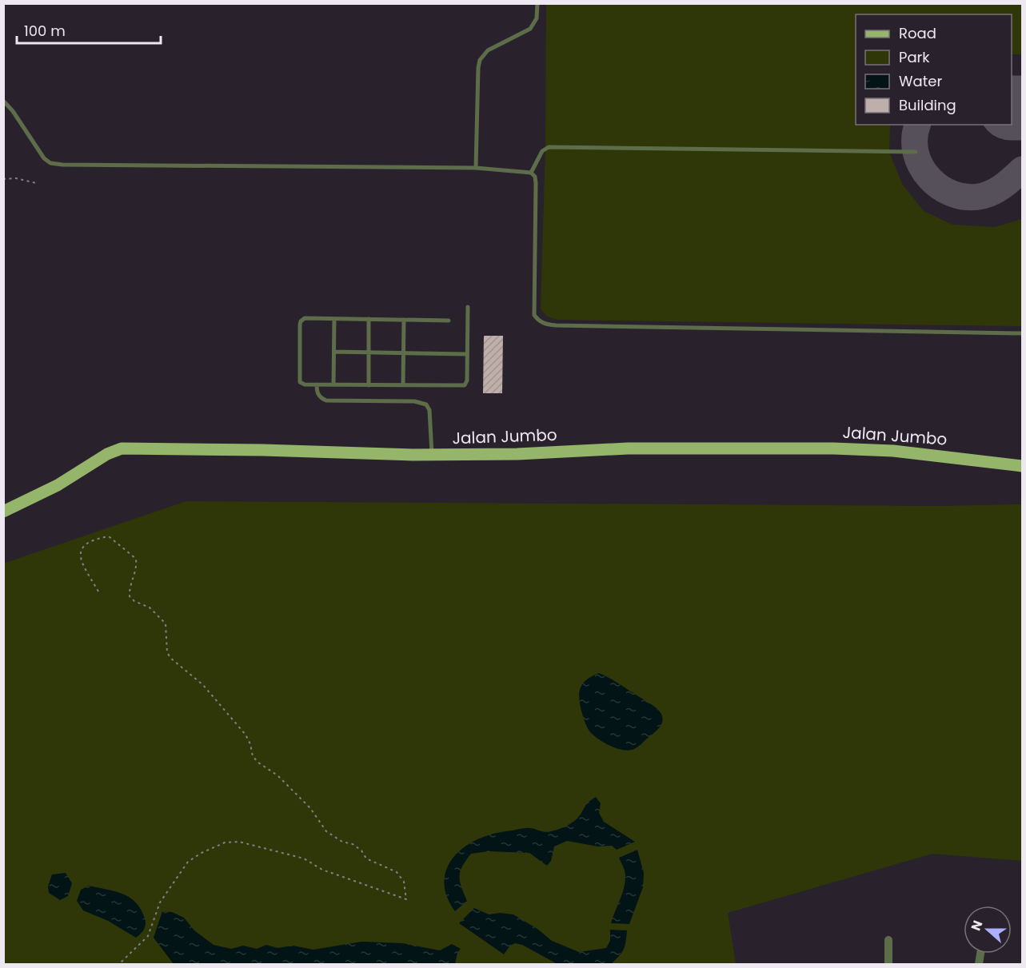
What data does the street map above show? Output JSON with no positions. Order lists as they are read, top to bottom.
{
  "streets": {
    "main road": ["Jalan Jumbo"]
  },
  "legend": [
    "Road",
    "Park",
    "Water",
    "Building"
  ],
  "scale_bar": "100 m",
  "north": "left"
}
